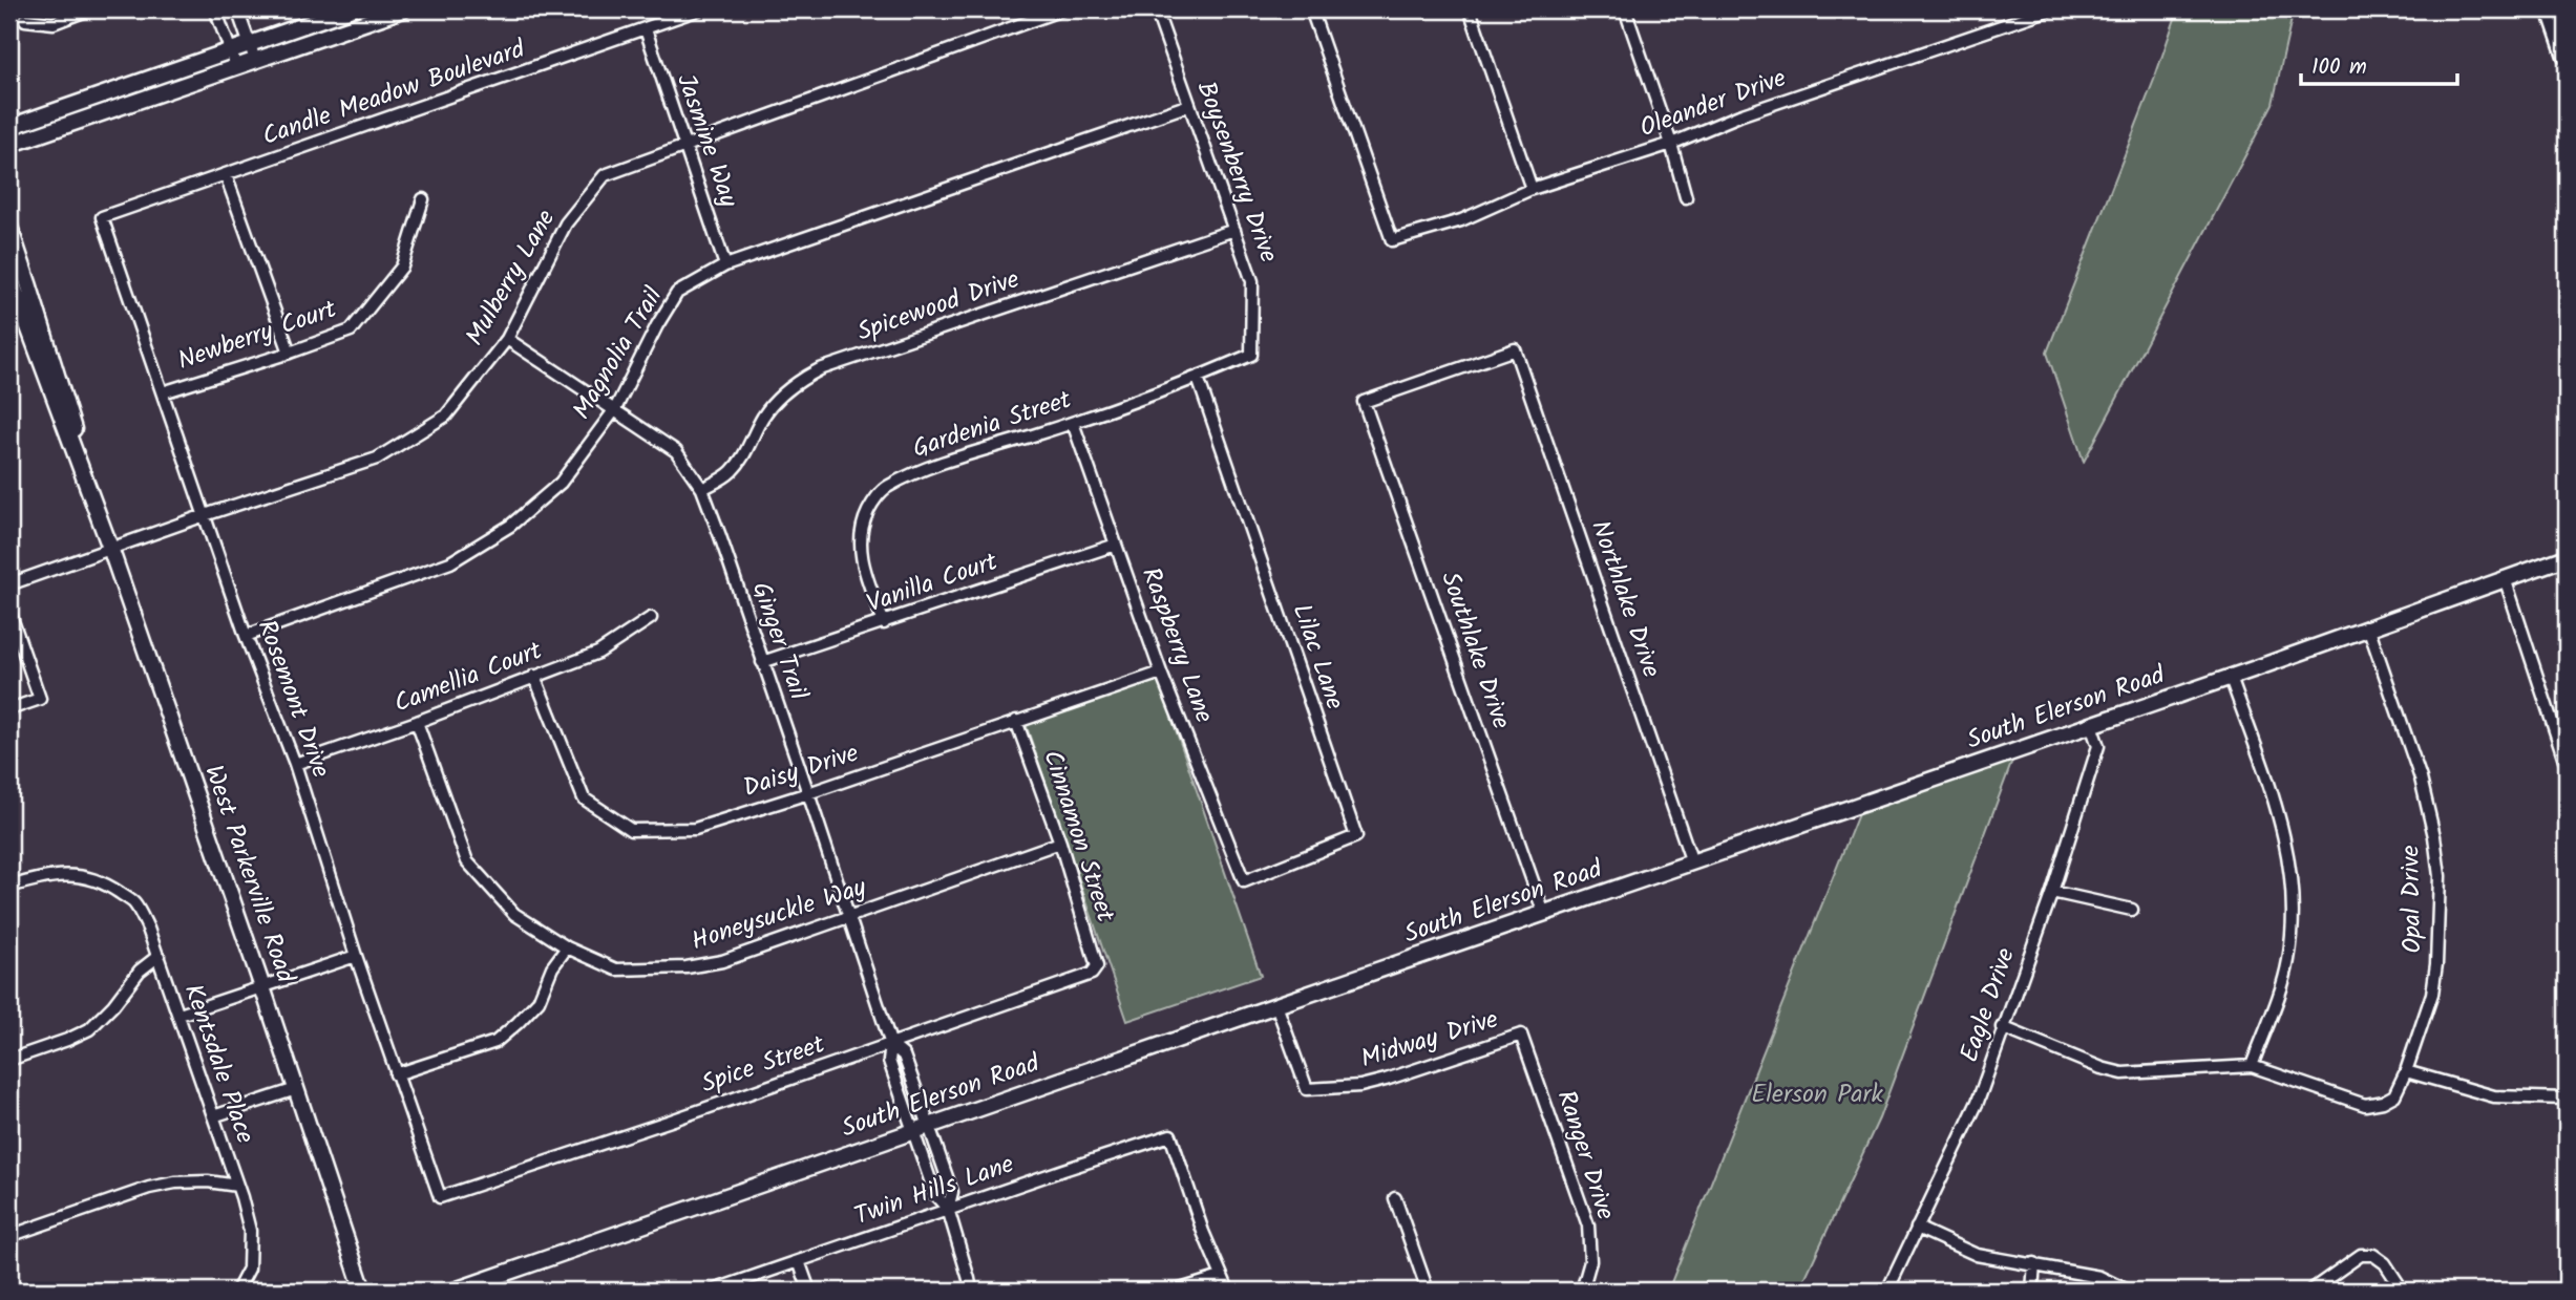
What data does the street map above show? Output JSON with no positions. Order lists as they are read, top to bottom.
{
  "streets": {
    "street": [
      "Candle Meadow Boulevard",
      "Oleander Drive",
      "Jasmine Way",
      "Boysenberry Drive",
      "Mulberry Lane",
      "Spicewood Drive",
      "Newberry Court",
      "Magnolia Trail",
      "Gardenia Street",
      "Vanilla Court",
      "Northlake Drive",
      "Ginger Trail",
      "Raspberry Lane",
      "Southlake Drive",
      "Lilac Lane",
      "Camellia Court",
      "Rosemont Drive",
      "South Elerson Road",
      "Daisy Drive",
      "Cinnamon Street",
      "West Parkerville Road",
      "Opal Drive",
      "Honeysuckle Way",
      "Eagle Drive",
      "Midway Drive",
      "Kentsdale Place",
      "Spice Street",
      "Ranger Drive",
      "Twin Hills Lane"
    ]
  },
  "crossings": [
    ["Candle Meadow Boulevard", "Jasmine Way"],
    ["Candle Meadow Boulevard", "Rosemont Drive"],
    ["Jasmine Way", "Mulberry Lane"],
    ["Jasmine Way", "Magnolia Trail"],
    ["Boysenberry Drive", "Spicewood Drive"],
    ["Boysenberry Drive", "Magnolia Trail"],
    ["Boysenberry Drive", "Gardenia Street"],
    ["Mulberry Lane", "Ginger Trail"],
    ["Mulberry Lane", "Rosemont Drive"],
    ["Mulberry Lane", "West Parkerville Road"],
    ["Spicewood Drive", "Ginger Trail"],
    ["Newberry Court", "Rosemont Drive"],
    ["Magnolia Trail", "Ginger Trail"],
    ["Magnolia Trail", "Rosemont Drive"],
    ["Gardenia Street", "Vanilla Court"],
    ["Gardenia Street", "Raspberry Lane"],
    ["Gardenia Street", "Lilac Lane"],
    ["Vanilla Court", "Ginger Trail"],
    ["Vanilla Court", "Raspberry Lane"],
    ["Northlake Drive", "Southlake Drive"],
    ["Northlake Drive", "South Elerson Road"],
    ["Ginger Trail", "South Elerson Road"],
    ["Ginger Trail", "Daisy Drive"],
    ["Ginger Trail", "Honeysuckle Way"],
    ["Ginger Trail", "Spice Street"],
    ["Ginger Trail", "Twin Hills Lane"],
    ["Raspberry Lane", "Lilac Lane"],
    ["Raspberry Lane", "Daisy Drive"],
    ["Southlake Drive", "South Elerson Road"],
    ["Camellia Court", "Rosemont Drive"],
    ["Camellia Court", "Daisy Drive"],
    ["Camellia Court", "Honeysuckle Way"],
    ["Rosemont Drive", "Spice Street"],
    ["South Elerson Road", "Opal Drive"],
    ["South Elerson Road", "Eagle Drive"],
    ["South Elerson Road", "Midway Drive"],
    ["Daisy Drive", "Cinnamon Street"],
    ["Cinnamon Street", "Honeysuckle Way"],
    ["Cinnamon Street", "Spice Street"],
    ["Midway Drive", "Ranger Drive"]
  ],
  "parks": ["Elerson Park"],
  "scale_bar": "100 m"
}
